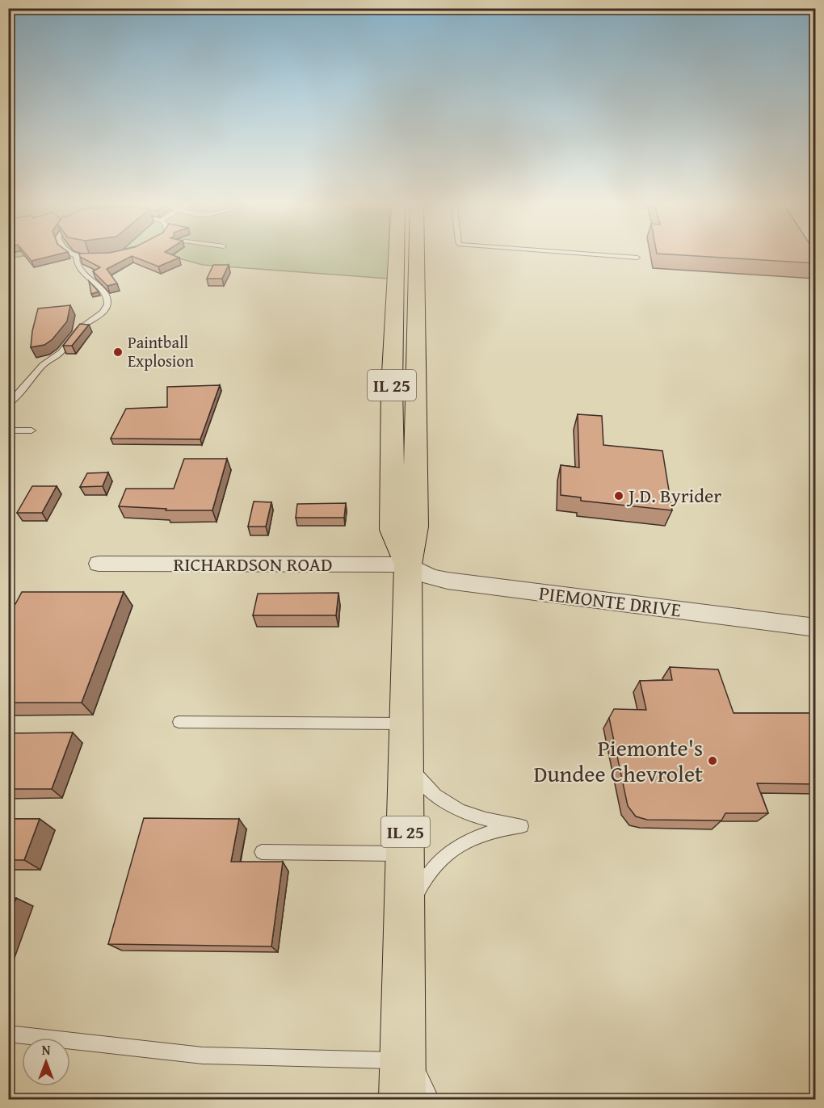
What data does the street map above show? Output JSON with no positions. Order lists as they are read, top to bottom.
{
  "streets": {
    "main road": ["IL 25"],
    "street": ["RICHARDSON ROAD", "PIEMONTE DRIVE"]
  },
  "crossings": [
    ["IL 25", "RICHARDSON ROAD"],
    ["IL 25", "PIEMONTE DRIVE"],
    ["RICHARDSON ROAD", "PIEMONTE DRIVE"]
  ],
  "places": ["Paintball Explosion", "J.D. Byrider", "Piemonte's Dundee Chevrolet"],
  "north": "top"
}
